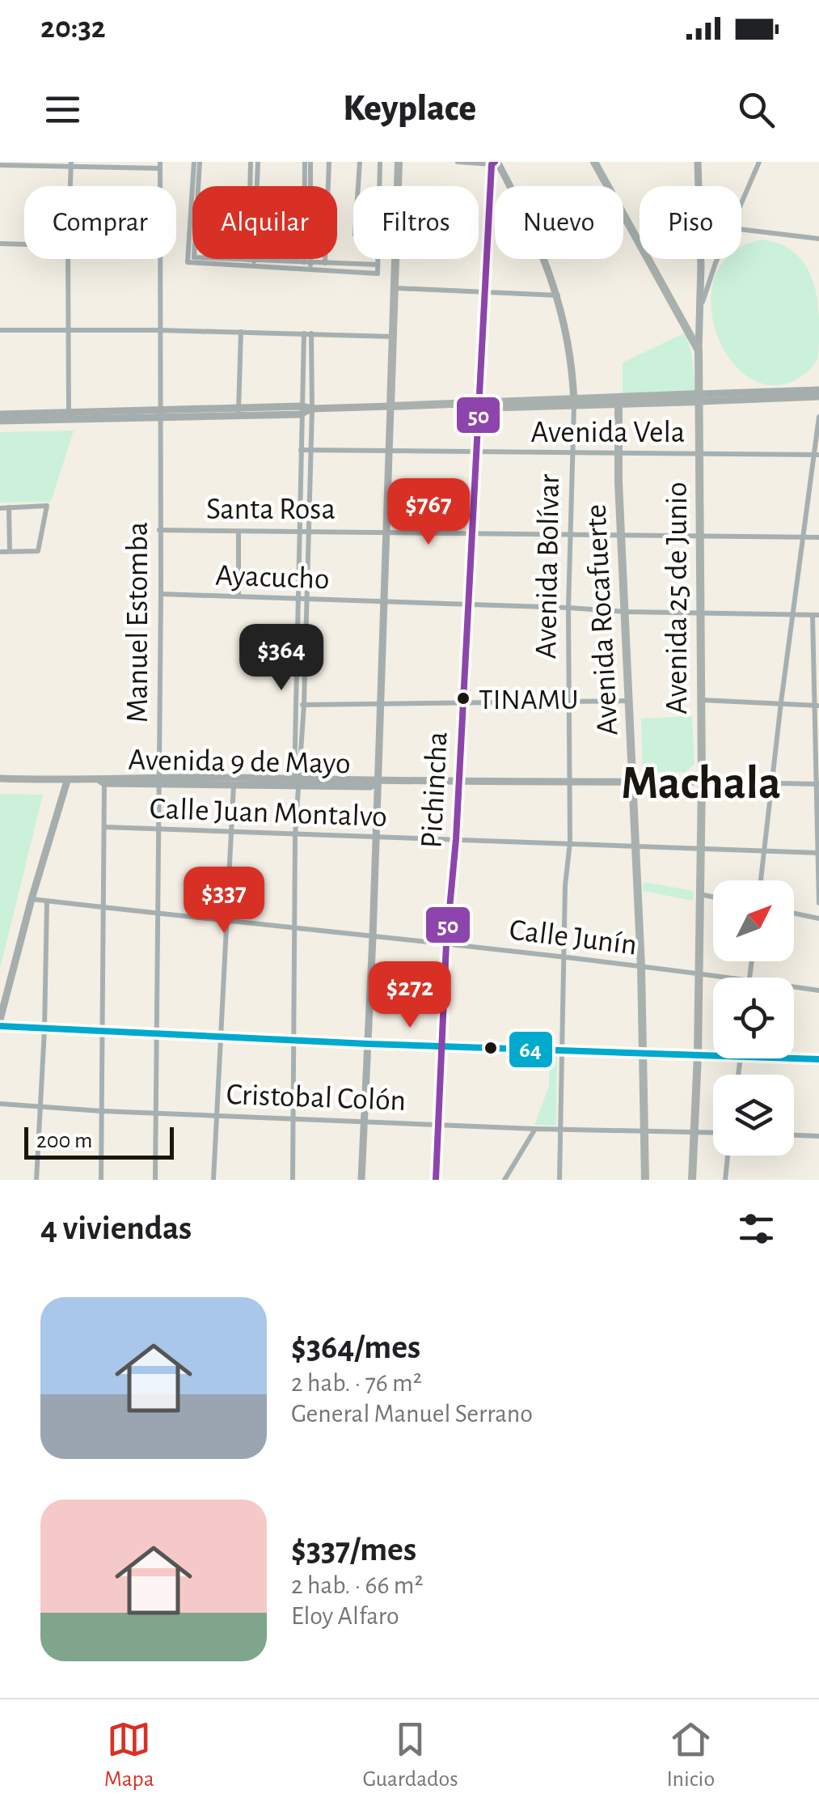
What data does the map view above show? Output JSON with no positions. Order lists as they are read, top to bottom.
{
  "streets": {
    "main road": [
      "Avenida Bolívar",
      "Avenida 25 de Junio",
      "Avenida Rocafuerte",
      "Avenida 9 de Mayo",
      "Pichincha"
    ],
    "street": [
      "Avenida Vela",
      "Santa Rosa",
      "Ayacucho",
      "Manuel Estomba",
      "Calle Juan Montalvo",
      "Calle Junín",
      "Cristobal Colón"
    ]
  },
  "crossings": [
    ["Avenida Vela", "Avenida Bolívar"],
    ["Avenida Vela", "Avenida 25 de Junio"],
    ["Avenida Vela", "Avenida Rocafuerte"],
    ["Avenida Vela", "Pichincha"],
    ["Santa Rosa", "Avenida Bolívar"],
    ["Santa Rosa", "Avenida 25 de Junio"],
    ["Santa Rosa", "Avenida Rocafuerte"],
    ["Santa Rosa", "Manuel Estomba"],
    ["Santa Rosa", "Pichincha"],
    ["Avenida Bolívar", "Ayacucho"],
    ["Avenida Bolívar", "Avenida 9 de Mayo"],
    ["Avenida Bolívar", "Pichincha"],
    ["Avenida Bolívar", "Calle Juan Montalvo"],
    ["Avenida Bolívar", "Calle Junín"],
    ["Avenida Bolívar", "Cristobal Colón"],
    ["Ayacucho", "Avenida 25 de Junio"],
    ["Ayacucho", "Avenida Rocafuerte"],
    ["Ayacucho", "Manuel Estomba"],
    ["Ayacucho", "Pichincha"],
    ["Avenida 25 de Junio", "Avenida 9 de Mayo"],
    ["Avenida 25 de Junio", "Calle Juan Montalvo"],
    ["Avenida 25 de Junio", "Calle Junín"],
    ["Avenida 25 de Junio", "Cristobal Colón"],
    ["Avenida Rocafuerte", "Avenida 9 de Mayo"],
    ["Avenida Rocafuerte", "Calle Juan Montalvo"],
    ["Avenida Rocafuerte", "Calle Junín"],
    ["Avenida Rocafuerte", "Cristobal Colón"],
    ["Manuel Estomba", "Avenida 9 de Mayo"],
    ["Manuel Estomba", "Calle Juan Montalvo"],
    ["Manuel Estomba", "Calle Junín"],
    ["Manuel Estomba", "Cristobal Colón"],
    ["Avenida 9 de Mayo", "Pichincha"],
    ["Pichincha", "Calle Juan Montalvo"],
    ["Pichincha", "Calle Junín"],
    ["Pichincha", "Cristobal Colón"]
  ],
  "districts": ["Machala"],
  "places": ["TINAMU"],
  "lines": ["transit line 50", "transit line 64"],
  "scale_bar": "200 m",
  "north": "top right",
  "page": {
    "status": "20:32",
    "header": "Keyplace",
    "chip": [
      "Comprar",
      "Alquilar",
      "Filtros",
      "Nuevo",
      "Piso"
    ],
    "price": [
      "$767",
      "$364",
      "$337",
      "$272"
    ],
    "scale": "200 m",
    "heading": "4 viviendas",
    "list": [
      {
        "name": "$364/mes",
        "note": "2 hab. · 76 m² · General Manuel Serrano"
      },
      {
        "name": "$337/mes",
        "note": "2 hab. · 66 m² · Eloy Alfaro"
      }
    ],
    "tabs": ["Mapa", "Guardados", "Inicio"]
  }
}
